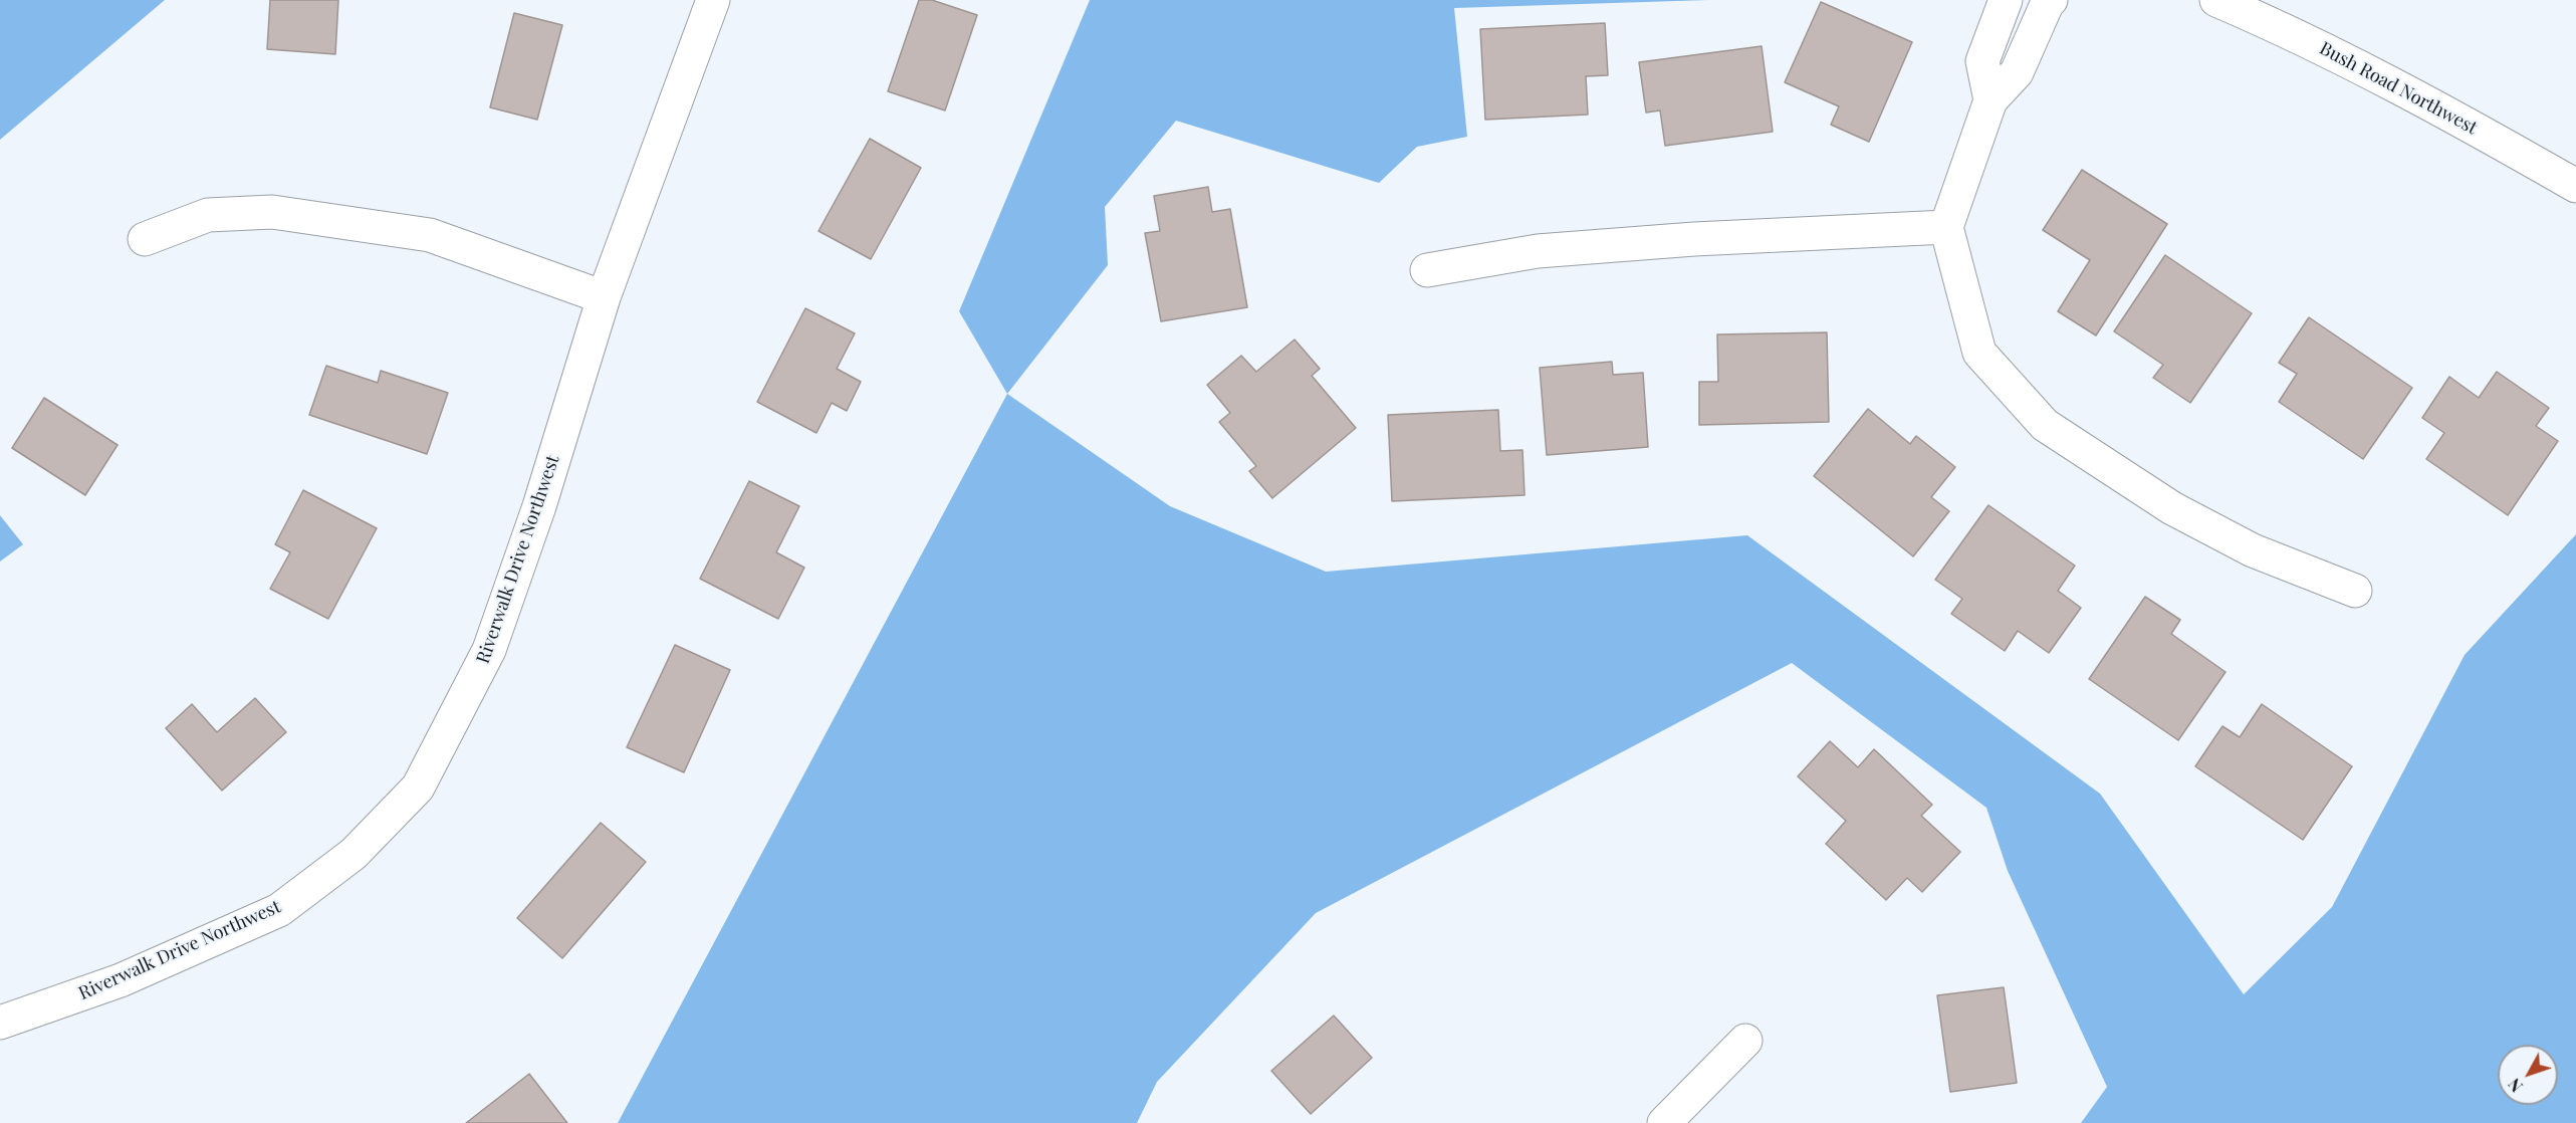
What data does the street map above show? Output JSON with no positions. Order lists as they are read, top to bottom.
{
  "streets": {
    "street": ["Bush Road Northwest", "Riverwalk Drive Northwest"]
  },
  "north": "bottom left"
}
